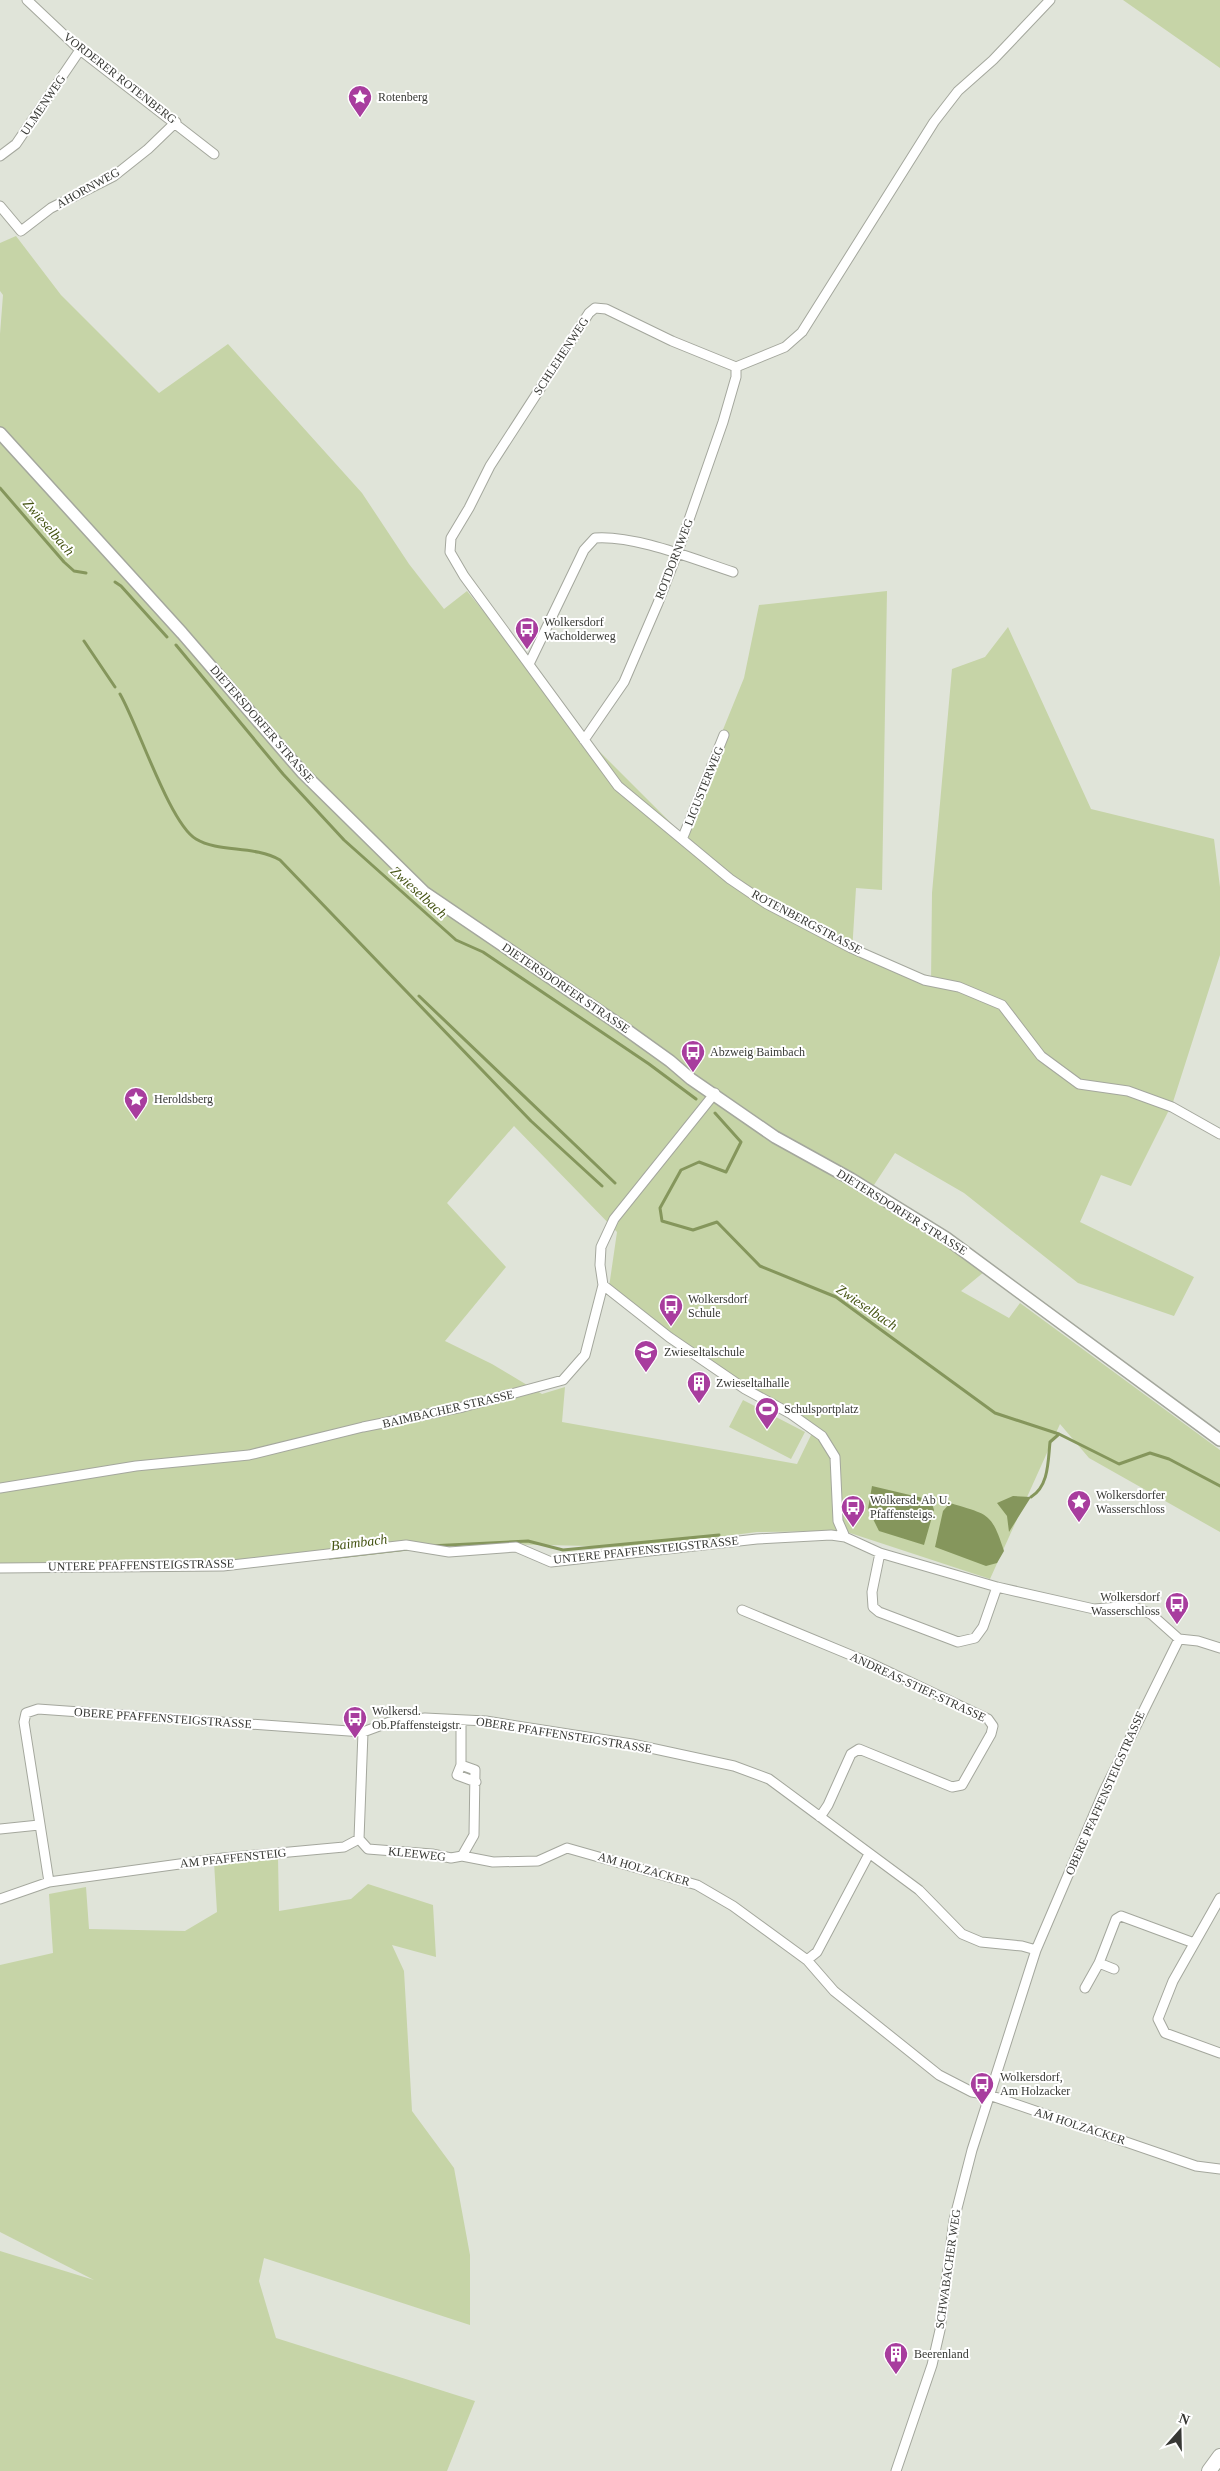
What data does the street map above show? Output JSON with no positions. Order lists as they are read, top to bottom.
{
  "streets": {
    "street": [
      "VORDERER ROTENBERG",
      "ULMENWEG",
      "AHORNWEG",
      "SCHLEHENWEG",
      "ROTDORNWEG",
      "DIETERSDORFER STRASSE",
      "LIGUSTERWEG",
      "ROTENBERGSTRASSE",
      "BAIMBACHER STRASSE",
      "UNTERE PFAFFENSTEIGSTRASSE",
      "ANDREAS-STIEF-STRASSE",
      "OBERE PFAFFENSTEIGSTRASSE",
      "KLEEWEG",
      "AM PFAFFENSTEIG",
      "AM HOLZACKER",
      "SCHWABACHER WEG"
    ]
  },
  "crossings": [
    ["VORDERER ROTENBERG", "ULMENWEG"],
    ["VORDERER ROTENBERG", "AHORNWEG"],
    ["SCHLEHENWEG", "ROTDORNWEG"],
    ["SCHLEHENWEG", "ROTENBERGSTRASSE"],
    ["ROTDORNWEG", "ROTENBERGSTRASSE"],
    ["DIETERSDORFER STRASSE", "BAIMBACHER STRASSE"],
    ["LIGUSTERWEG", "ROTENBERGSTRASSE"],
    ["ANDREAS-STIEF-STRASSE", "OBERE PFAFFENSTEIGSTRASSE"],
    ["OBERE PFAFFENSTEIGSTRASSE", "KLEEWEG"],
    ["OBERE PFAFFENSTEIGSTRASSE", "AM PFAFFENSTEIG"],
    ["OBERE PFAFFENSTEIGSTRASSE", "AM HOLZACKER"],
    ["OBERE PFAFFENSTEIGSTRASSE", "SCHWABACHER WEG"],
    ["KLEEWEG", "AM PFAFFENSTEIG"],
    ["KLEEWEG", "AM HOLZACKER"],
    ["AM HOLZACKER", "SCHWABACHER WEG"]
  ],
  "water": ["Zwieselbach", "Baimbach"],
  "places": {
    "place": ["Rotenberg", "Heroldsberg", "Wolkersdorfer Wasserschloss"],
    "bus stop": [
      "Wolkersdorf Wacholderweg",
      "Abzweig Baimbach",
      "Wolkersdorf Schule",
      "Wolkersd. Ab U. Pfaffensteigs.",
      "Wolkersdorf Wasserschloss",
      "Wolkersd. Ob.Pfaffensteigstr.",
      "Wolkersdorf, Am Holzacker"
    ],
    "school or university": ["Zwieseltalschule"],
    "building": ["Zwieseltalhalle", "Beerenland"],
    "sports": ["Schulsportplatz"]
  },
  "north": "top"
}
